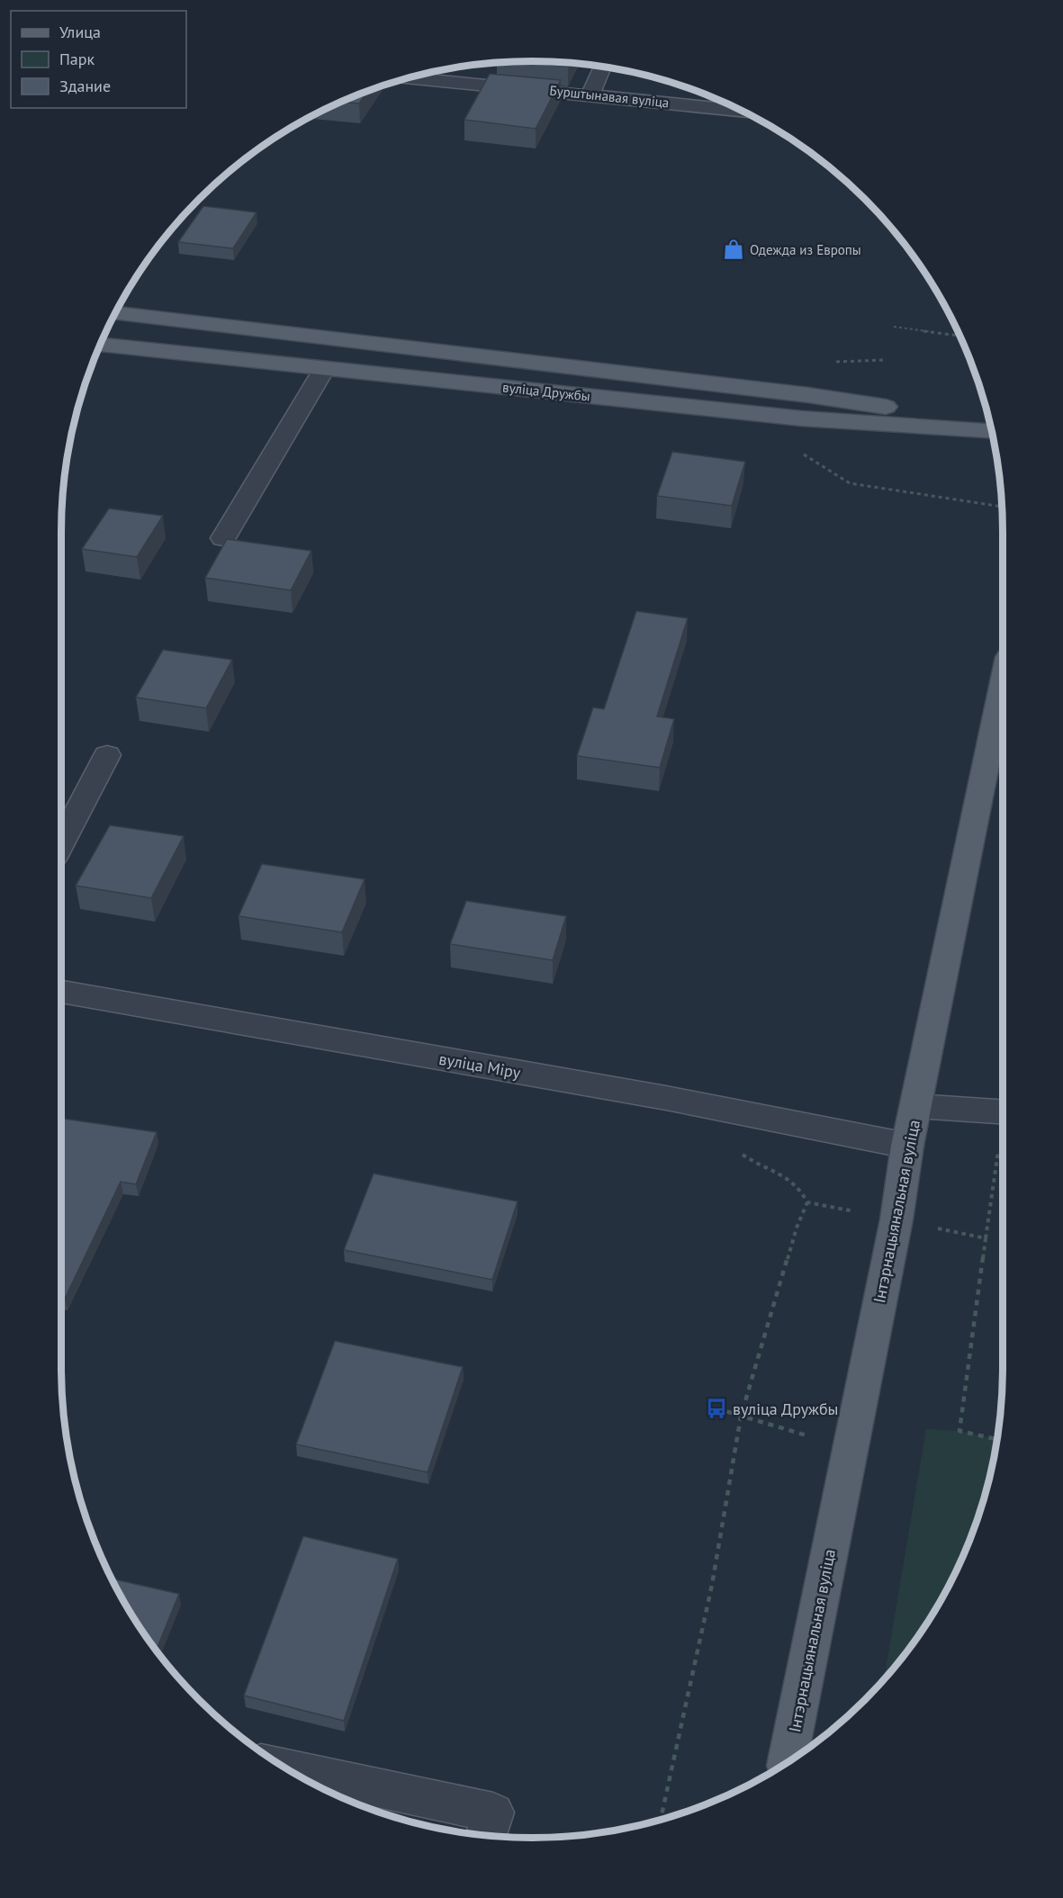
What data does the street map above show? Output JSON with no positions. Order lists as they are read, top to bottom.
{
  "streets": {
    "main road": ["вуліца Дружбы", "Інтэрнацыянальная вуліца"],
    "street": ["Бурштынавая вуліца", "вуліца Міру"]
  },
  "crossings": [
    ["вуліца Міру", "Інтэрнацыянальная вуліца"]
  ],
  "places": {
    "shop": ["Одежда из Европы"],
    "bus stop": ["вуліца Дружбы"]
  },
  "legend": ["Улица", "Парк", "Здание"]
}
